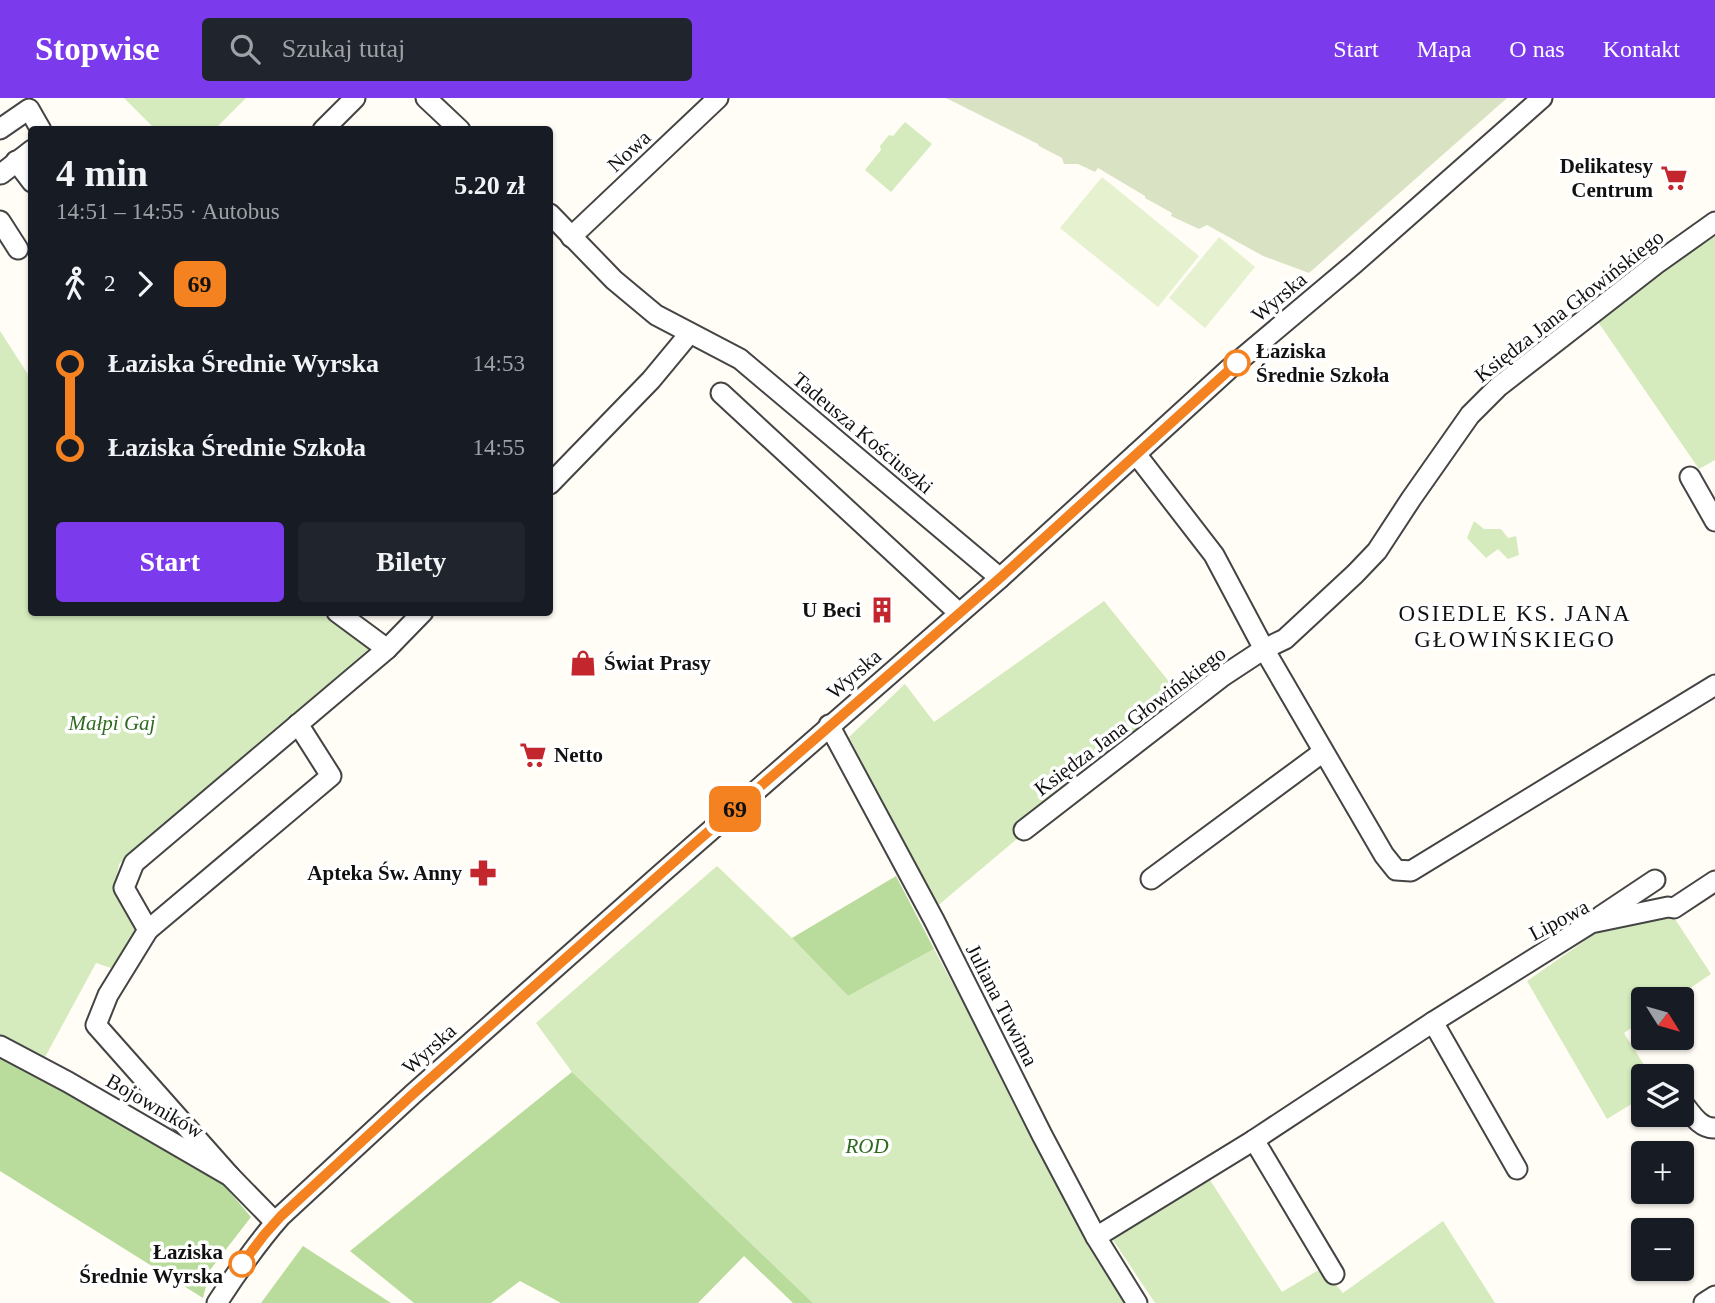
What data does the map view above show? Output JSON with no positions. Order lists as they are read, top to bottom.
{
  "streets": {
    "street": [
      "Nowa",
      "Wyrska",
      "Księdza Jana Głowińskiego",
      "Tadeusza Kościuszki",
      "Lipowa",
      "Juliana Tuwima",
      "Bojowników"
    ]
  },
  "crossings": [
    ["Nowa", "Tadeusza Kościuszki"],
    ["Wyrska", "Tadeusza Kościuszki"],
    ["Wyrska", "Juliana Tuwima"],
    ["Wyrska", "Bojowników"],
    ["Lipowa", "Juliana Tuwima"]
  ],
  "districts": ["OSIEDLE KS. JANA GŁOWIŃSKIEGO"],
  "parks": ["Małpi Gaj", "ROD"],
  "places": {
    "supermarket": ["Delikatesy Centrum", "Netto"],
    "other": ["Łaziska Średnie Szkoła", "Łaziska Średnie Wyrska"],
    "building": ["U Beci"],
    "shop": ["Świat Prasy"],
    "pharmacy": ["Apteka Św. Anny"]
  },
  "lines": ["bus line 69"],
  "north": "bottom right",
  "page": {
    "header": "Stopwise",
    "search": "Szukaj tutaj",
    "nav": [
      "Start",
      "Mapa",
      "O nas",
      "Kontakt"
    ],
    "on_map": "69",
    "heading": ["4 min", "14:51 – 14:55 · Autobus", "5.20 zł"],
    "legs": ["2", "69"],
    "list": [
      {
        "name": "Łaziska Średnie Wyrska",
        "value": "14:53"
      },
      {
        "name": "Łaziska Średnie Szkoła",
        "value": "14:55"
      }
    ],
    "buttons": ["Start", "Bilety"],
    "map_buttons": ["+", "−"]
  }
}
